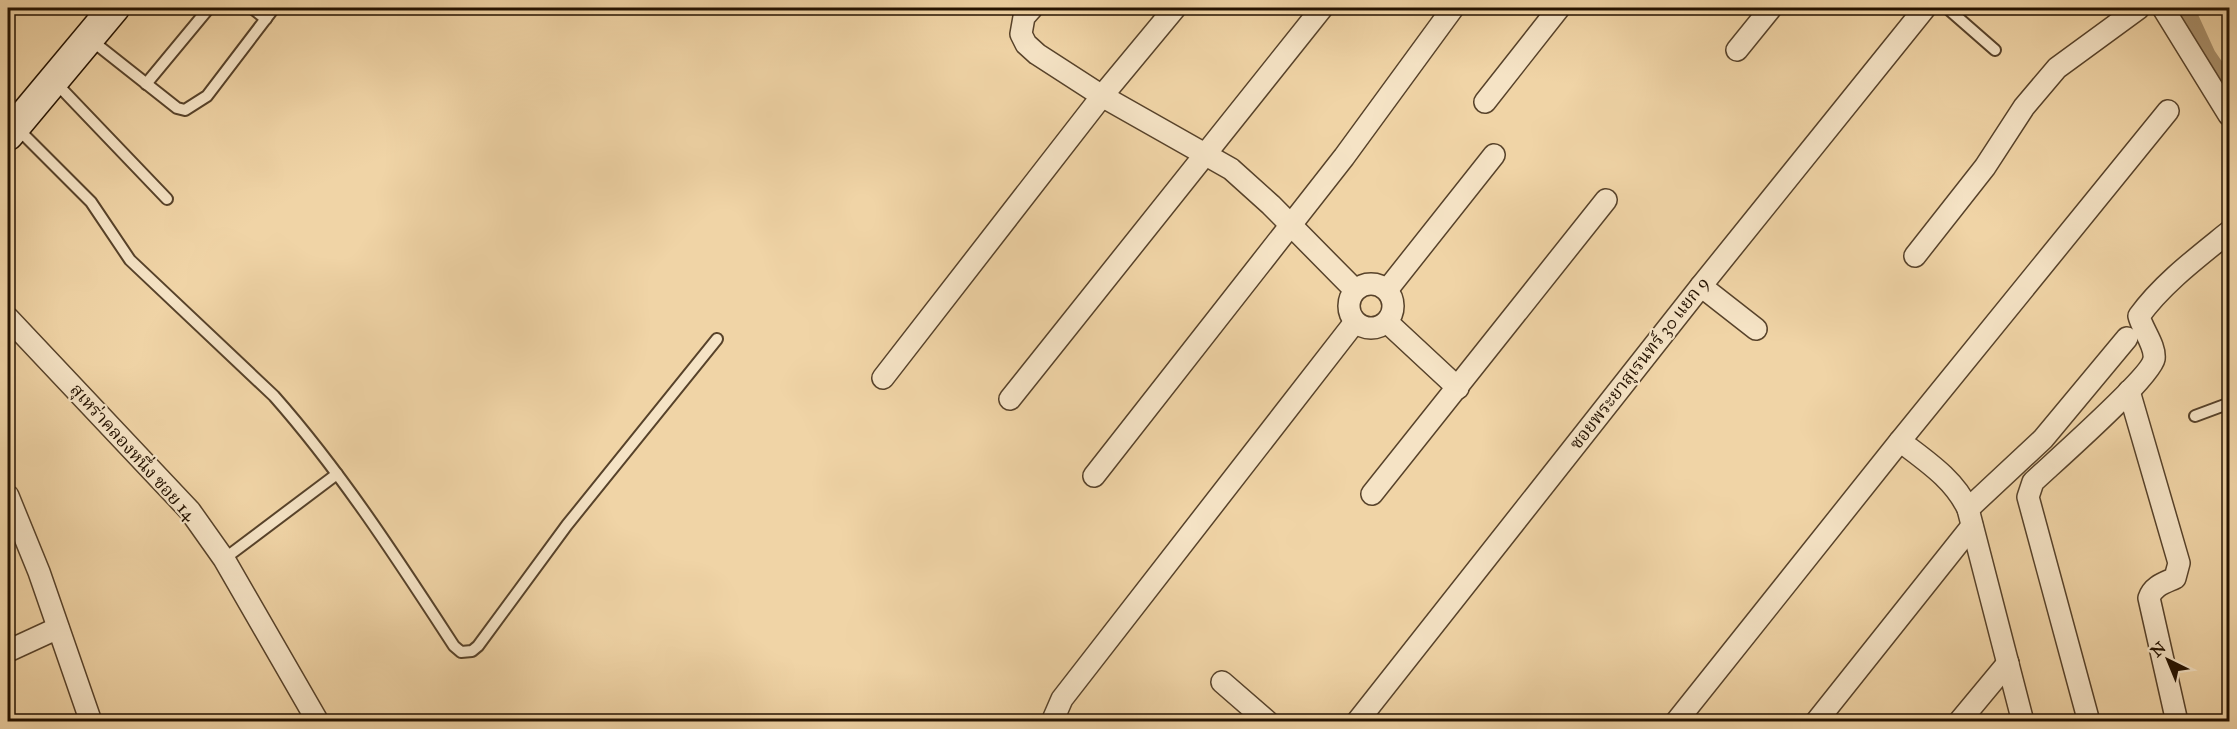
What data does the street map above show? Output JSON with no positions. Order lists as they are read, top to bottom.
{
  "streets": {
    "street": ["ซอยพระยาสุเรนทร์ 30 แยก 9", "สุเหร่าคลองหนึ่ง ซอย 14"]
  },
  "north": "top left"
}
